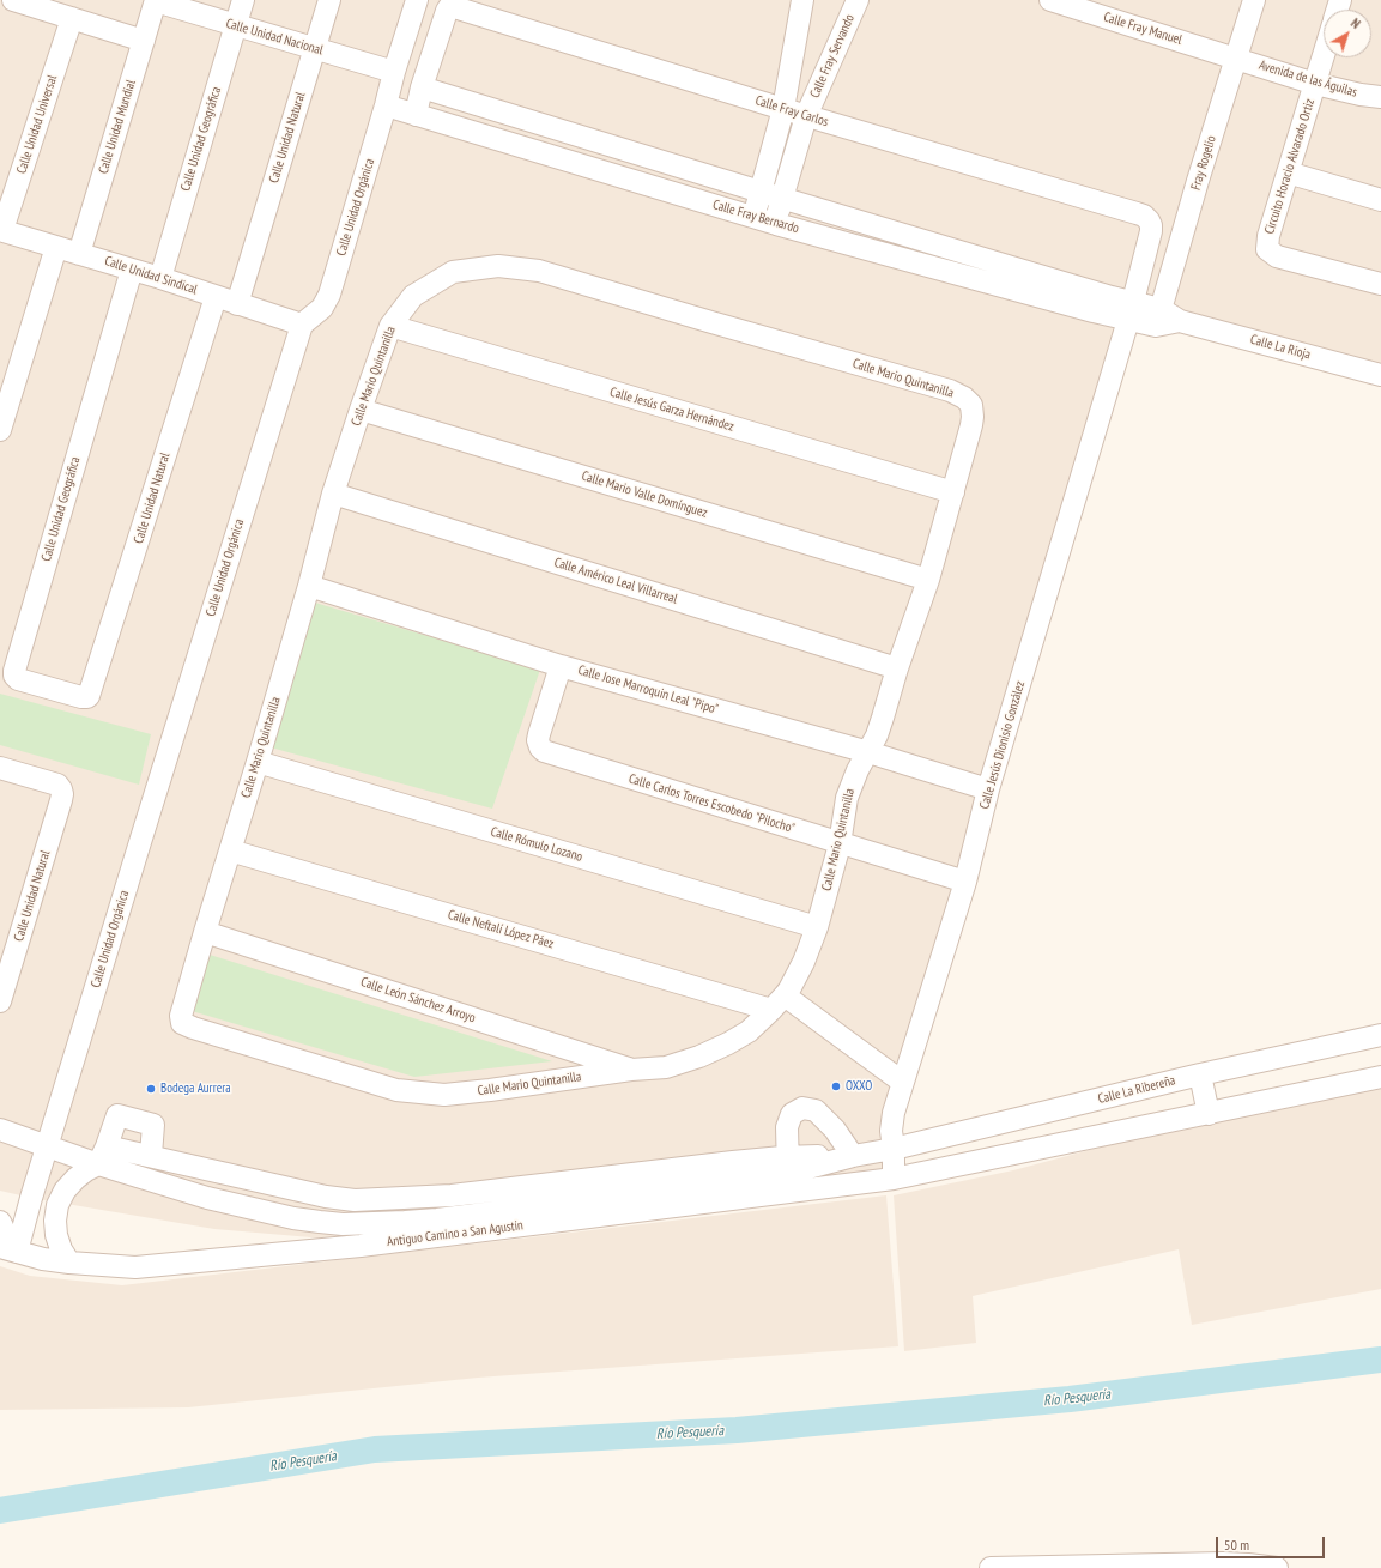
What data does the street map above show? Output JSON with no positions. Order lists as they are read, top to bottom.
{
  "streets": {
    "street": [
      "Calle Fray Manuel",
      "Calle Unidad Nacional",
      "Calle Fray Servando",
      "Avenida de las Águilas",
      "Calle Fray Carlos",
      "Calle Unidad Universal",
      "Calle Unidad Mundial",
      "Calle Unidad Natural",
      "Calle Unidad Geográfica",
      "Fray Rogelio",
      "Circuito Horacio Alvarado Ortiz",
      "Calle Unidad Orgánica",
      "Calle Fray Bernardo",
      "Calle Unidad Sindical",
      "Calle La Rioja",
      "Calle Mario Quintanilla",
      "Calle Jesús Garza Hernández",
      "Calle Mario Valle Domínguez",
      "Calle Américo Leal Villarreal",
      "Calle Jose Marroquin Leal \"Pipo\"",
      "Calle Jesús Dionisio González",
      "Calle Carlos Torres Escobedo \"Pilocho\"",
      "Calle Rómulo Lozano",
      "Calle Neftalí López Páez",
      "Calle León Sánchez Arroyo",
      "Calle La Ribereña",
      "Antiguo Camino a San Agustín"
    ]
  },
  "crossings": [
    ["Calle Fray Manuel", "Avenida de las Águilas"],
    ["Calle Fray Manuel", "Fray Rogelio"],
    ["Calle Unidad Nacional", "Calle Unidad Mundial"],
    ["Calle Unidad Nacional", "Calle Unidad Natural"],
    ["Calle Unidad Nacional", "Calle Unidad Geográfica"],
    ["Calle Unidad Nacional", "Calle Unidad Orgánica"],
    ["Calle Fray Servando", "Calle Fray Carlos"],
    ["Calle Fray Servando", "Calle Fray Bernardo"],
    ["Avenida de las Águilas", "Fray Rogelio"],
    ["Avenida de las Águilas", "Circuito Horacio Alvarado Ortiz"],
    ["Calle Fray Carlos", "Calle Fray Bernardo"],
    ["Calle Fray Carlos", "Calle La Rioja"],
    ["Calle Fray Carlos", "Calle Jesús Dionisio González"],
    ["Calle Unidad Universal", "Calle Unidad Sindical"],
    ["Calle Unidad Mundial", "Calle Unidad Sindical"],
    ["Calle Unidad Natural", "Calle Unidad Geográfica"],
    ["Calle Unidad Natural", "Calle Unidad Sindical"],
    ["Calle Unidad Geográfica", "Calle Unidad Sindical"],
    ["Fray Rogelio", "Calle La Rioja"],
    ["Calle Unidad Orgánica", "Calle Fray Bernardo"],
    ["Calle Unidad Orgánica", "Calle Unidad Sindical"],
    ["Calle Unidad Orgánica", "Antiguo Camino a San Agustín"],
    ["Calle Fray Bernardo", "Calle La Rioja"],
    ["Calle Fray Bernardo", "Calle Jesús Dionisio González"],
    ["Calle La Rioja", "Calle Jesús Dionisio González"],
    ["Calle Mario Quintanilla", "Calle Jesús Garza Hernández"],
    ["Calle Mario Quintanilla", "Calle Mario Valle Domínguez"],
    ["Calle Mario Quintanilla", "Calle Américo Leal Villarreal"],
    ["Calle Mario Quintanilla", "Calle Jose Marroquin Leal \"Pipo\""],
    ["Calle Mario Quintanilla", "Calle Carlos Torres Escobedo \"Pilocho\""],
    ["Calle Mario Quintanilla", "Calle Rómulo Lozano"],
    ["Calle Mario Quintanilla", "Calle Neftalí López Páez"],
    ["Calle Mario Quintanilla", "Calle León Sánchez Arroyo"],
    ["Calle Jose Marroquin Leal \"Pipo\"", "Calle Jesús Dionisio González"],
    ["Calle Jose Marroquin Leal \"Pipo\"", "Calle Carlos Torres Escobedo \"Pilocho\""],
    ["Calle Jesús Dionisio González", "Calle Carlos Torres Escobedo \"Pilocho\""],
    ["Calle Jesús Dionisio González", "Calle Neftalí López Páez"],
    ["Calle Jesús Dionisio González", "Calle La Ribereña"],
    ["Calle Jesús Dionisio González", "Antiguo Camino a San Agustín"]
  ],
  "water": ["Río Pesquería"],
  "places": ["OXXO", "Bodega Aurrera"],
  "scale_bar": "50 m",
  "north": "top right"
}
